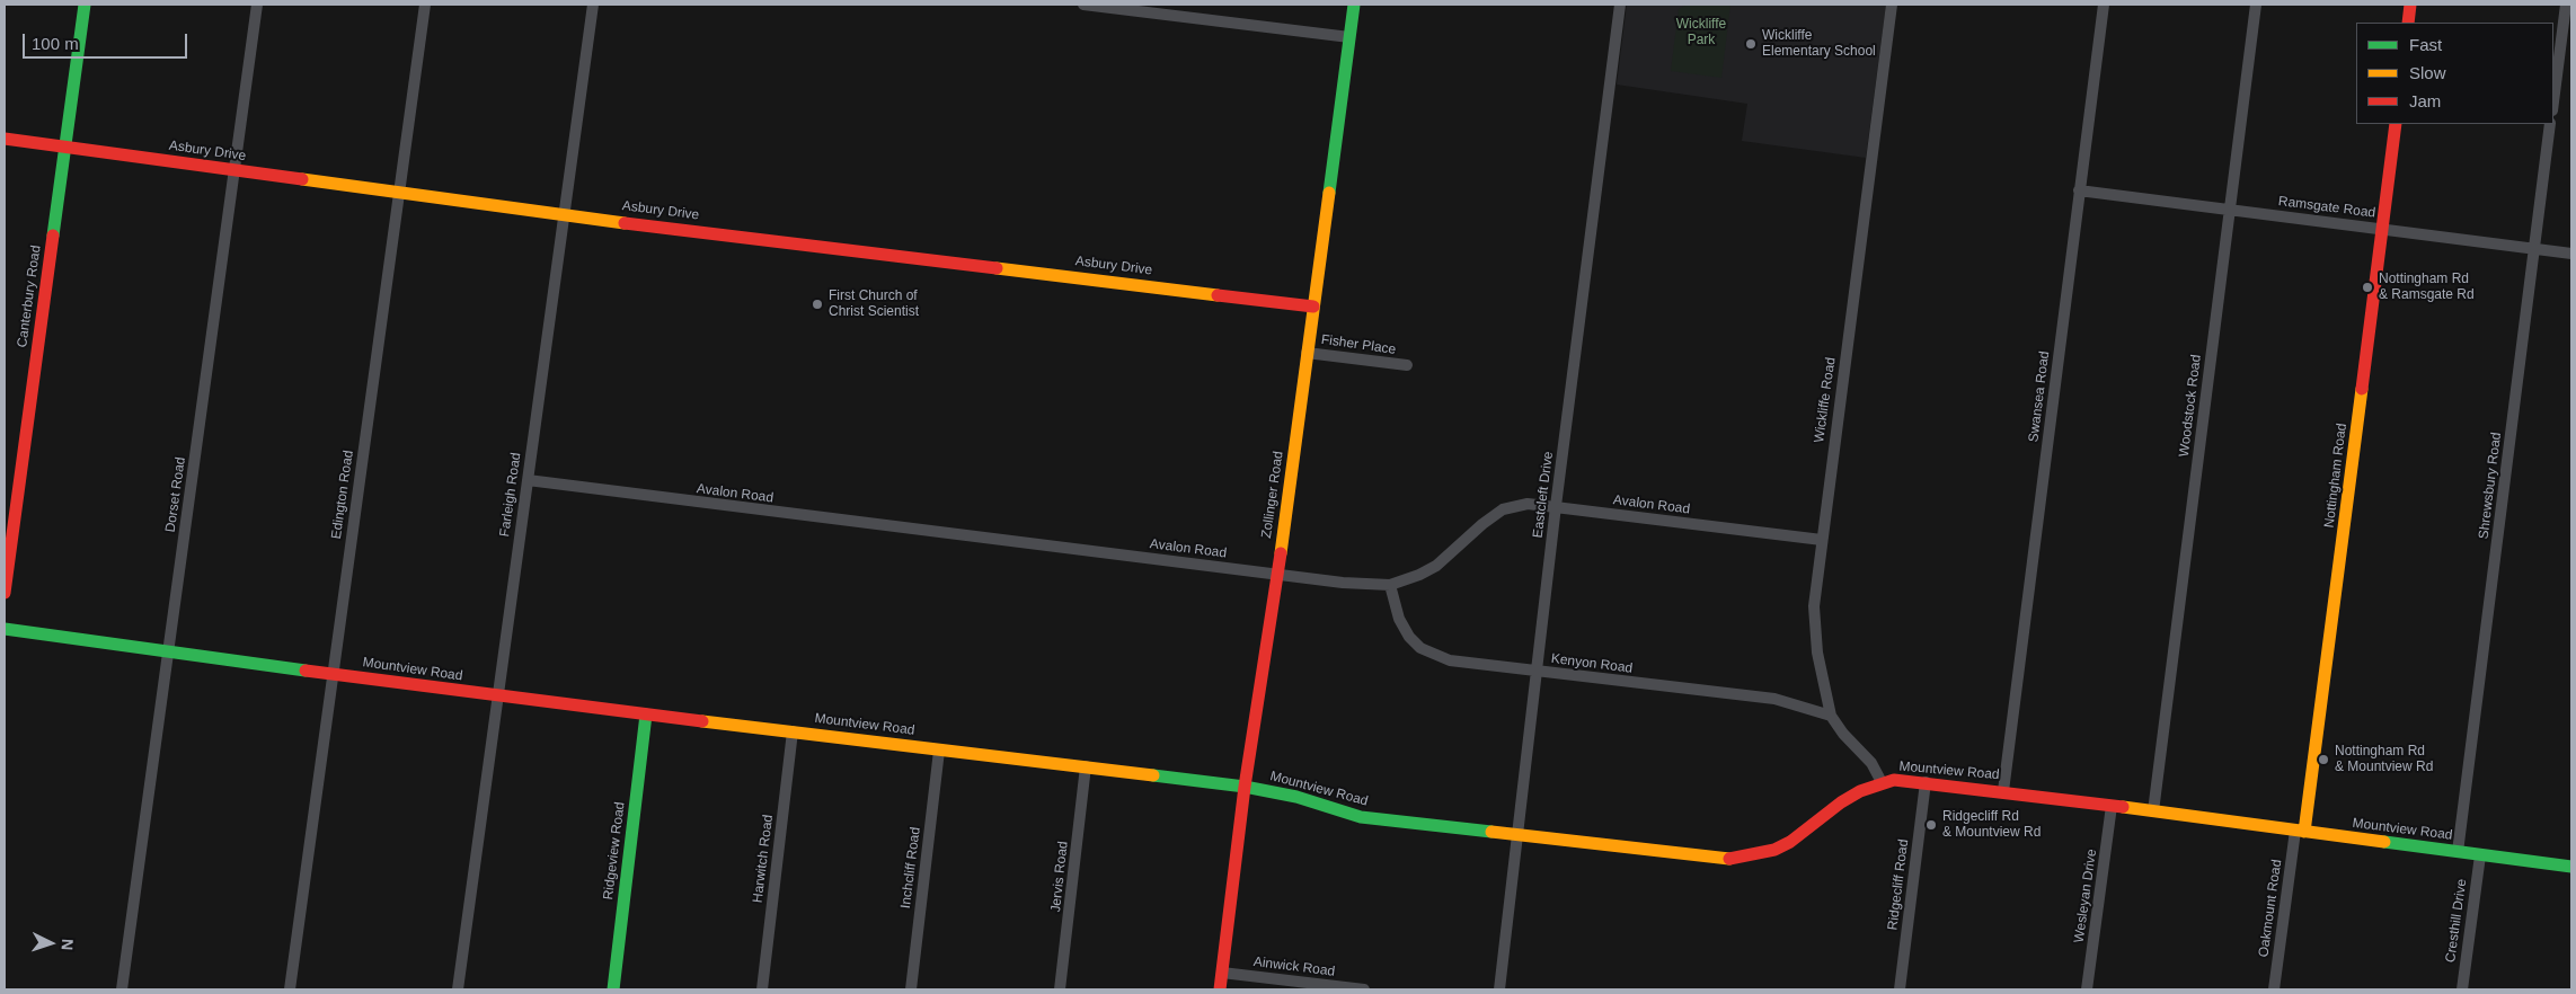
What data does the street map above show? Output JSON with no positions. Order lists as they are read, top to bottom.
{
  "streets": {
    "street": [
      "Asbury Drive",
      "Ramsgate Road",
      "Canterbury Road",
      "Fisher Place",
      "Swansea Road",
      "Wickliffe Road",
      "Woodstock Road",
      "Nottingham Road",
      "Shrewsbury Road",
      "Avalon Road",
      "Dorset Road",
      "Edington Road",
      "Farleigh Road",
      "Zollinger Road",
      "Eastcleft Drive",
      "Kenyon Road",
      "Mountview Road",
      "Ridgeview Road",
      "Harwitch Road",
      "Inchcliff Road",
      "Jervis Road",
      "Ridgecliff Road",
      "Wesleyan Drive",
      "Oakmount Road",
      "Cresthill Drive",
      "Ainwick Road"
    ]
  },
  "crossings": [
    ["Asbury Drive", "Canterbury Road"],
    ["Asbury Drive", "Dorset Road"],
    ["Asbury Drive", "Edington Road"],
    ["Asbury Drive", "Farleigh Road"],
    ["Asbury Drive", "Zollinger Road"],
    ["Ramsgate Road", "Swansea Road"],
    ["Ramsgate Road", "Woodstock Road"],
    ["Ramsgate Road", "Nottingham Road"],
    ["Ramsgate Road", "Shrewsbury Road"],
    ["Fisher Place", "Zollinger Road"],
    ["Swansea Road", "Mountview Road"],
    ["Wickliffe Road", "Avalon Road"],
    ["Wickliffe Road", "Kenyon Road"],
    ["Wickliffe Road", "Mountview Road"],
    ["Woodstock Road", "Mountview Road"],
    ["Nottingham Road", "Mountview Road"],
    ["Nottingham Road", "Oakmount Road"],
    ["Shrewsbury Road", "Mountview Road"],
    ["Avalon Road", "Farleigh Road"],
    ["Avalon Road", "Zollinger Road"],
    ["Avalon Road", "Eastcleft Drive"],
    ["Avalon Road", "Kenyon Road"],
    ["Dorset Road", "Mountview Road"],
    ["Edington Road", "Mountview Road"],
    ["Farleigh Road", "Mountview Road"],
    ["Zollinger Road", "Mountview Road"],
    ["Zollinger Road", "Ainwick Road"],
    ["Eastcleft Drive", "Kenyon Road"],
    ["Eastcleft Drive", "Mountview Road"],
    ["Mountview Road", "Ridgeview Road"],
    ["Mountview Road", "Harwitch Road"],
    ["Mountview Road", "Inchcliff Road"],
    ["Mountview Road", "Jervis Road"],
    ["Mountview Road", "Ridgecliff Road"],
    ["Mountview Road", "Wesleyan Drive"],
    ["Mountview Road", "Oakmount Road"],
    ["Mountview Road", "Cresthill Drive"]
  ],
  "parks": ["Wickliffe Park"],
  "places": [
    "Wickliffe Elementary School",
    "Nottingham Rd & Ramsgate Rd",
    "First Church of Christ Scientist",
    "Nottingham Rd & Mountview Rd",
    "Ridgecliff Rd & Mountview Rd"
  ],
  "legend": ["Fast", "Slow", "Jam"],
  "scale_bar": "100 m",
  "north": "right"
}
